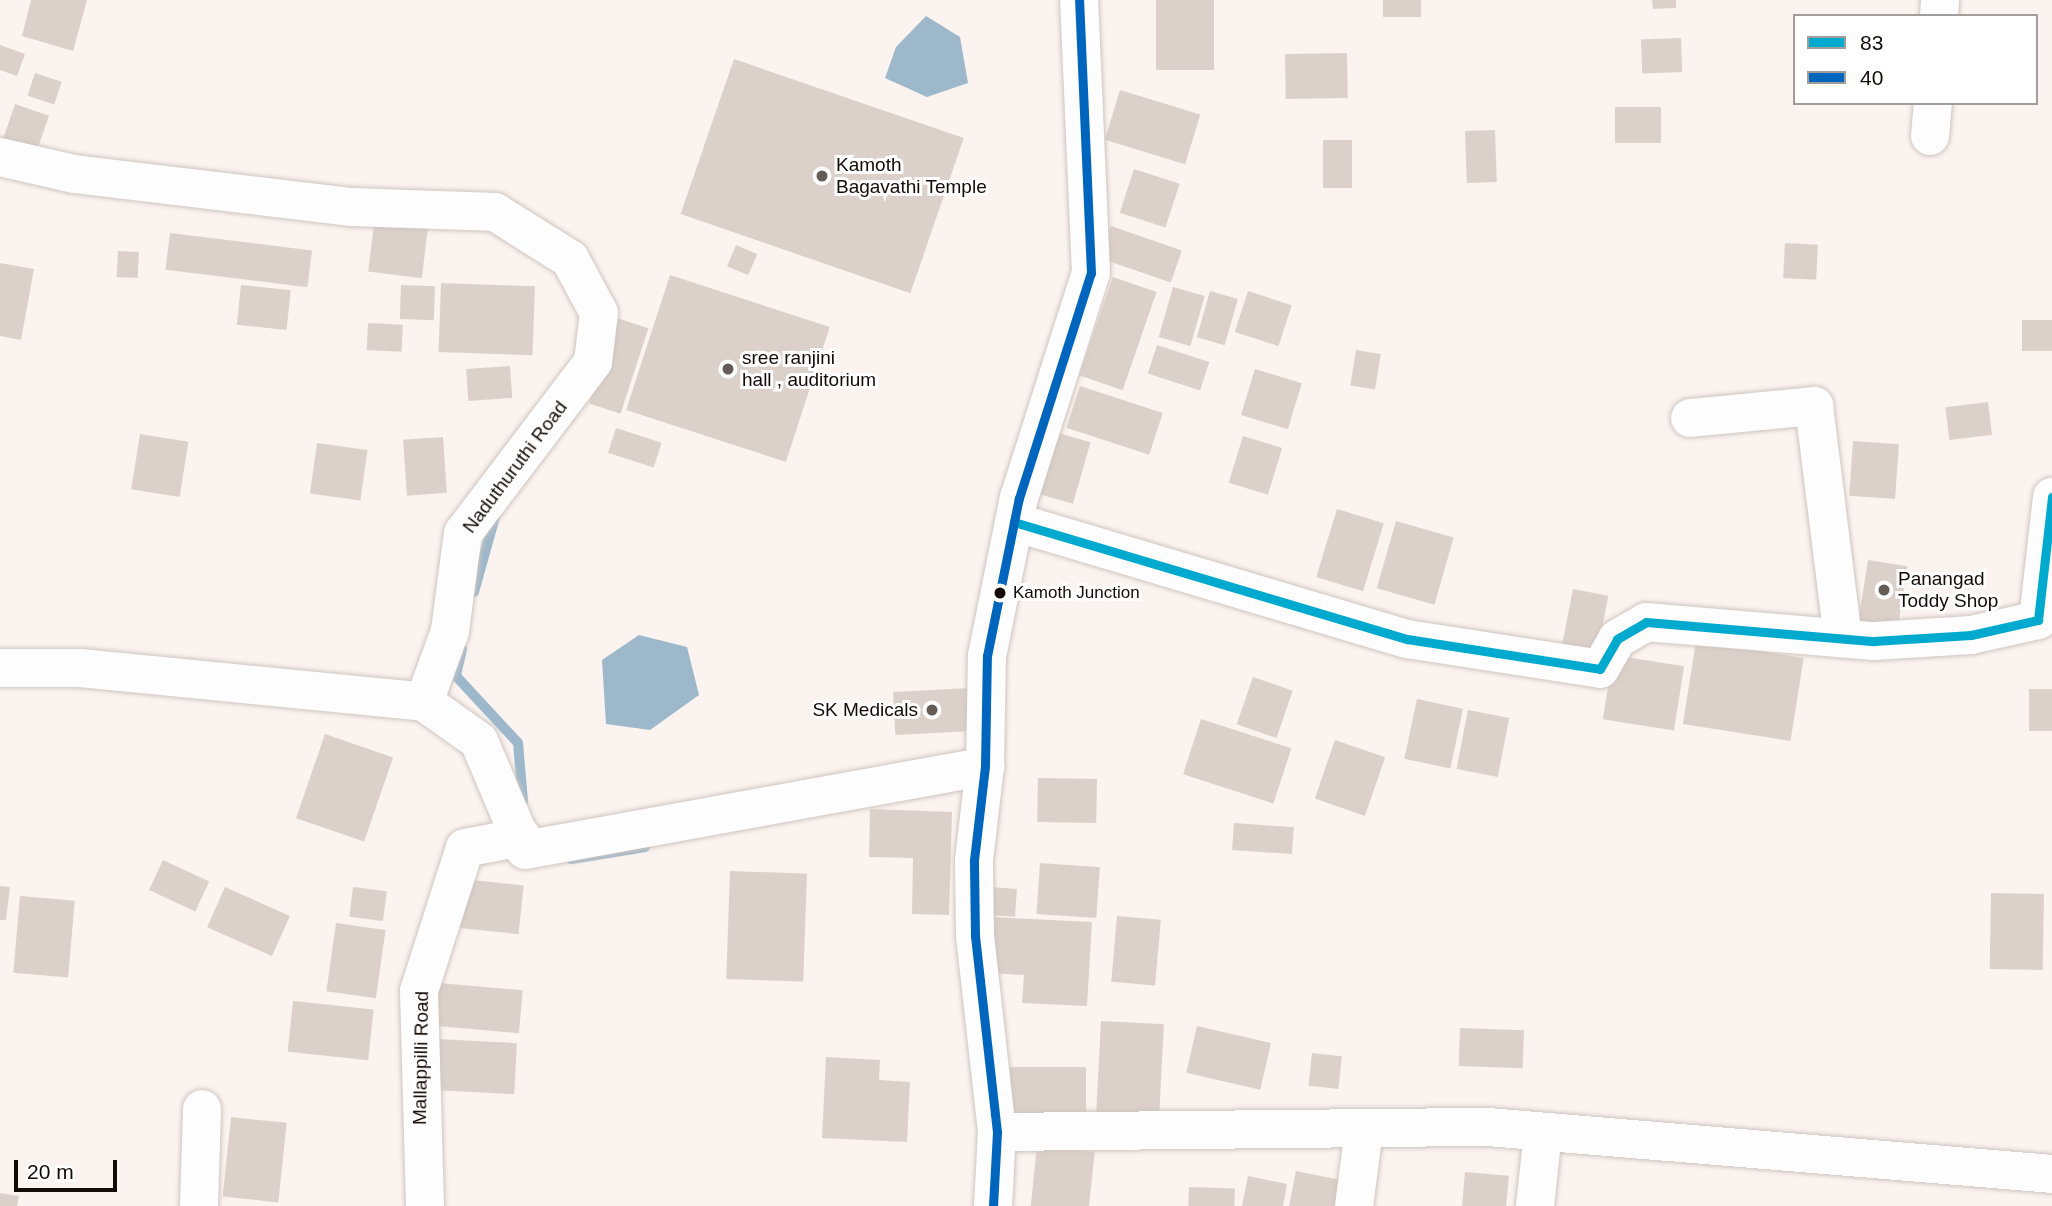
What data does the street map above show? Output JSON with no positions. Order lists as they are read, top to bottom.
{
  "streets": {
    "street": ["Naduthuruthi Road", "Mallappilli Road"]
  },
  "places": [
    "Kamoth Bagavathi Temple",
    "sree ranjini hall , auditorium",
    "Panangad Toddy Shop",
    "Kamoth Junction",
    "SK Medicals"
  ],
  "lines": ["transit line 40", "transit line 83"],
  "legend": ["83", "40"],
  "scale_bar": "20 m"
}
